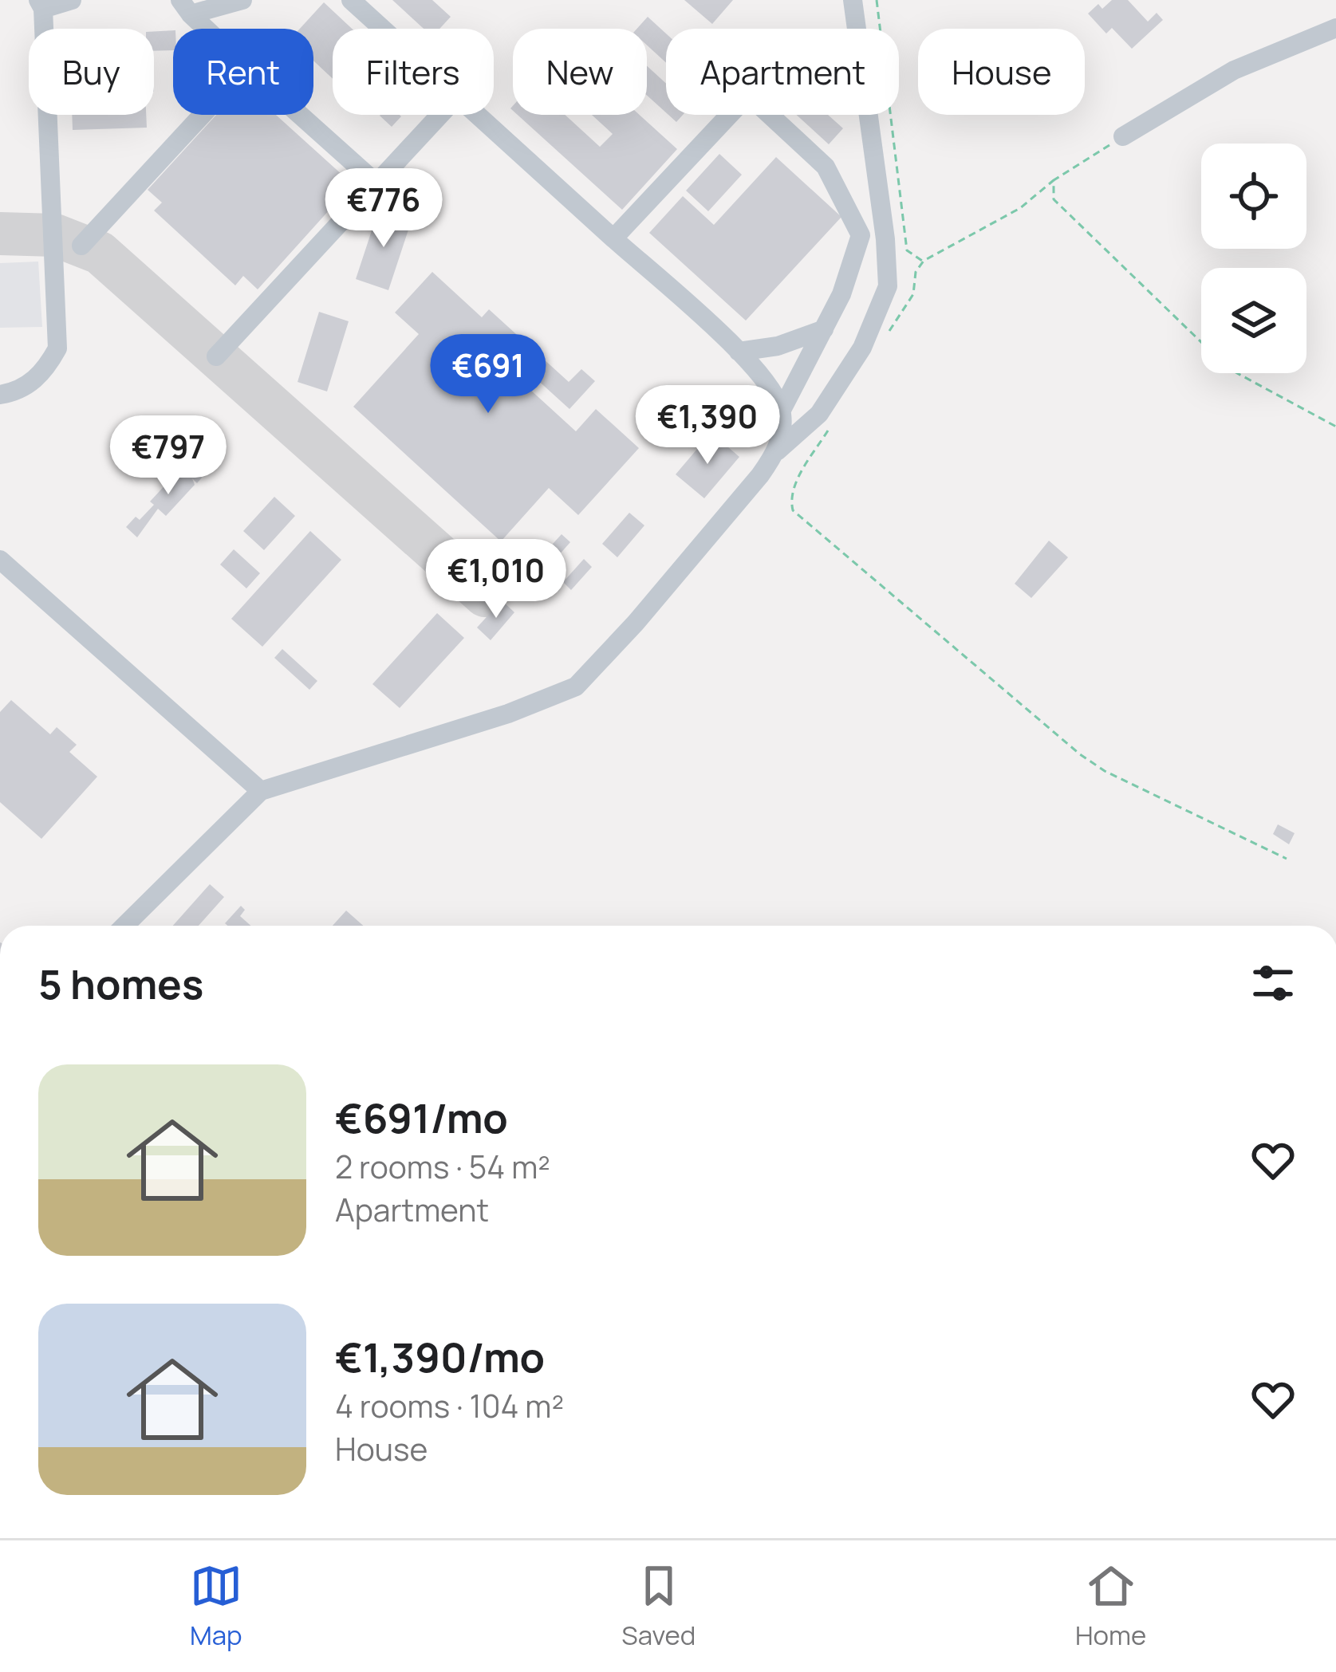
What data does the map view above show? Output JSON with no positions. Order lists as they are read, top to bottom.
{
  "page": {
    "chip": [
      "Buy",
      "Rent",
      "Filters",
      "New",
      "Apartment",
      "House"
    ],
    "price": [
      "€776",
      "€691",
      "€1,390",
      "€797",
      "€1,010"
    ],
    "heading": "5 homes",
    "list": [
      {
        "name": "€691/mo",
        "note": "2 rooms · 54 m² · Apartment"
      },
      {
        "name": "€1,390/mo",
        "note": "4 rooms · 104 m² · House"
      }
    ],
    "tabs": ["Map", "Saved", "Home"]
  }
}
